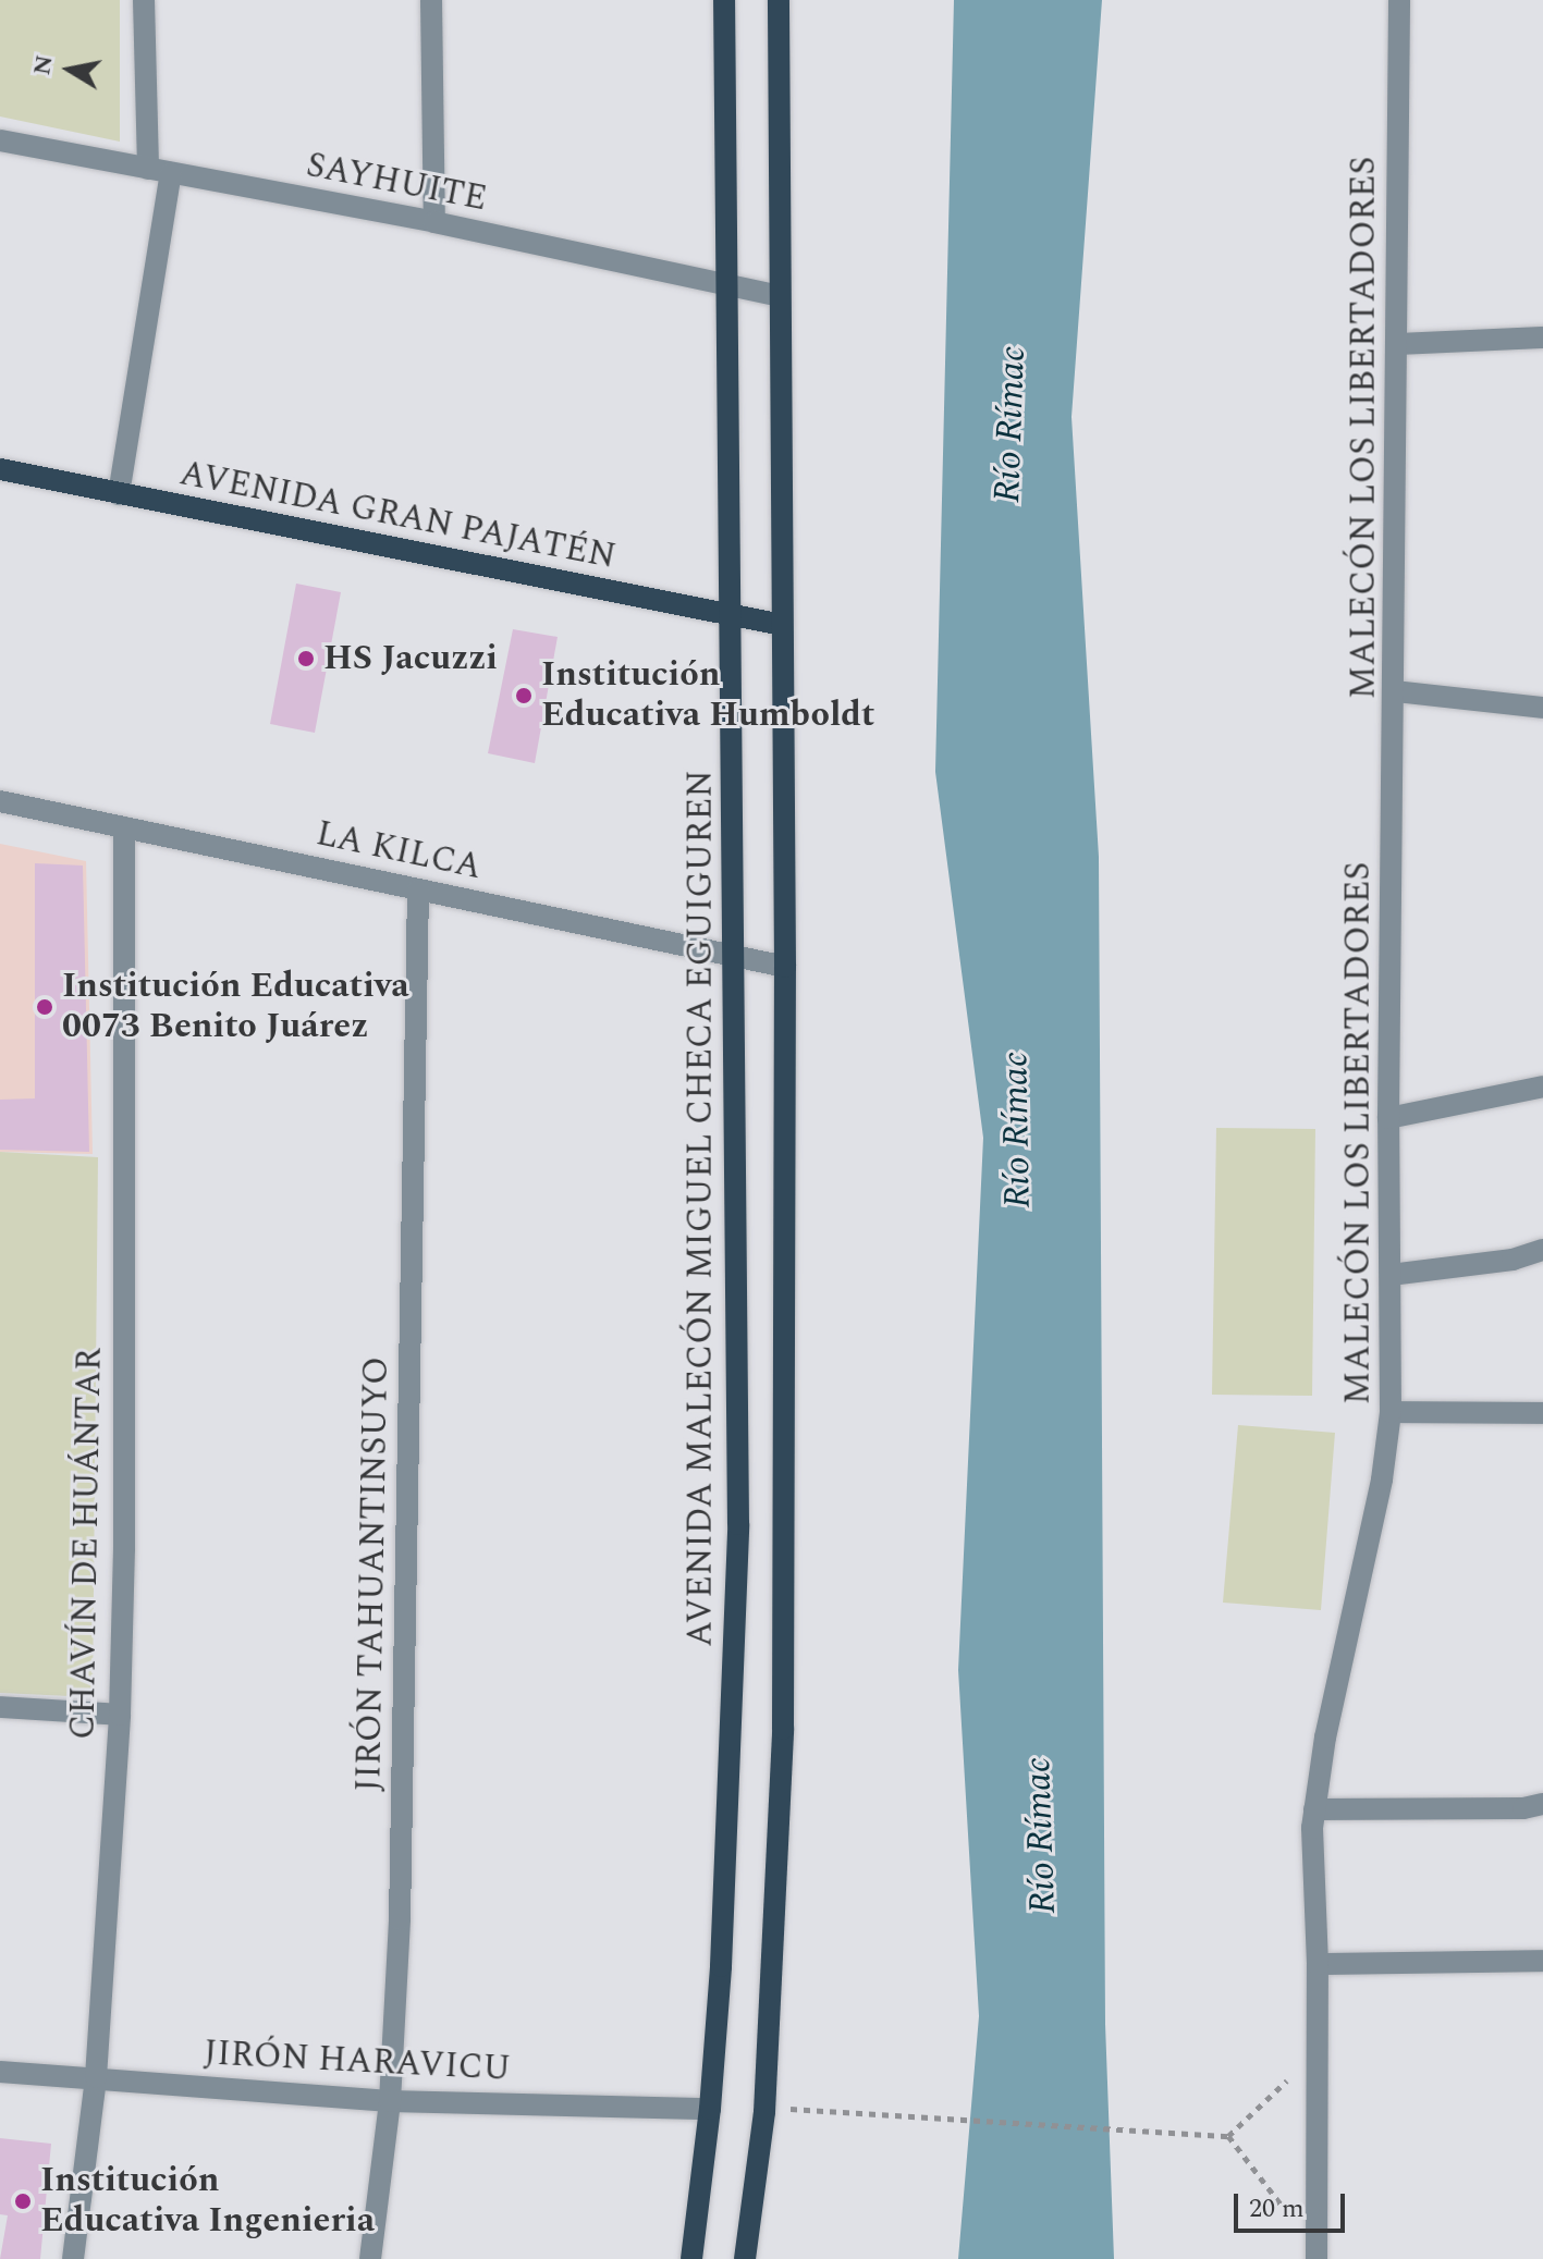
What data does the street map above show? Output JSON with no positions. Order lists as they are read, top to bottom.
{
  "streets": {
    "main road": ["AVENIDA GRAN PAJATÉN", "AVENIDA MALECÓN MIGUEL CHECA EGUIGUREN"],
    "street": [
      "SAYHUITE",
      "MALECÓN LOS LIBERTADORES",
      "LA KILCA",
      "CHAVÍN DE HUÁNTAR",
      "JIRÓN TAHUANTINSUYO",
      "JIRÓN HARAVICU"
    ]
  },
  "crossings": [
    ["SAYHUITE", "AVENIDA MALECÓN MIGUEL CHECA EGUIGUREN"],
    ["AVENIDA GRAN PAJATÉN", "AVENIDA MALECÓN MIGUEL CHECA EGUIGUREN"],
    ["LA KILCA", "AVENIDA MALECÓN MIGUEL CHECA EGUIGUREN"],
    ["LA KILCA", "CHAVÍN DE HUÁNTAR"],
    ["LA KILCA", "JIRÓN TAHUANTINSUYO"],
    ["AVENIDA MALECÓN MIGUEL CHECA EGUIGUREN", "JIRÓN HARAVICU"],
    ["CHAVÍN DE HUÁNTAR", "JIRÓN HARAVICU"],
    ["JIRÓN TAHUANTINSUYO", "JIRÓN HARAVICU"]
  ],
  "water": ["Río Rímac"],
  "places": [
    "HS Jacuzzi",
    "Institución Educativa Humboldt",
    "Institución Educativa 0073 Benito Juárez",
    "Institución Educativa Ingenieria"
  ],
  "scale_bar": "20 m",
  "north": "left"
}
